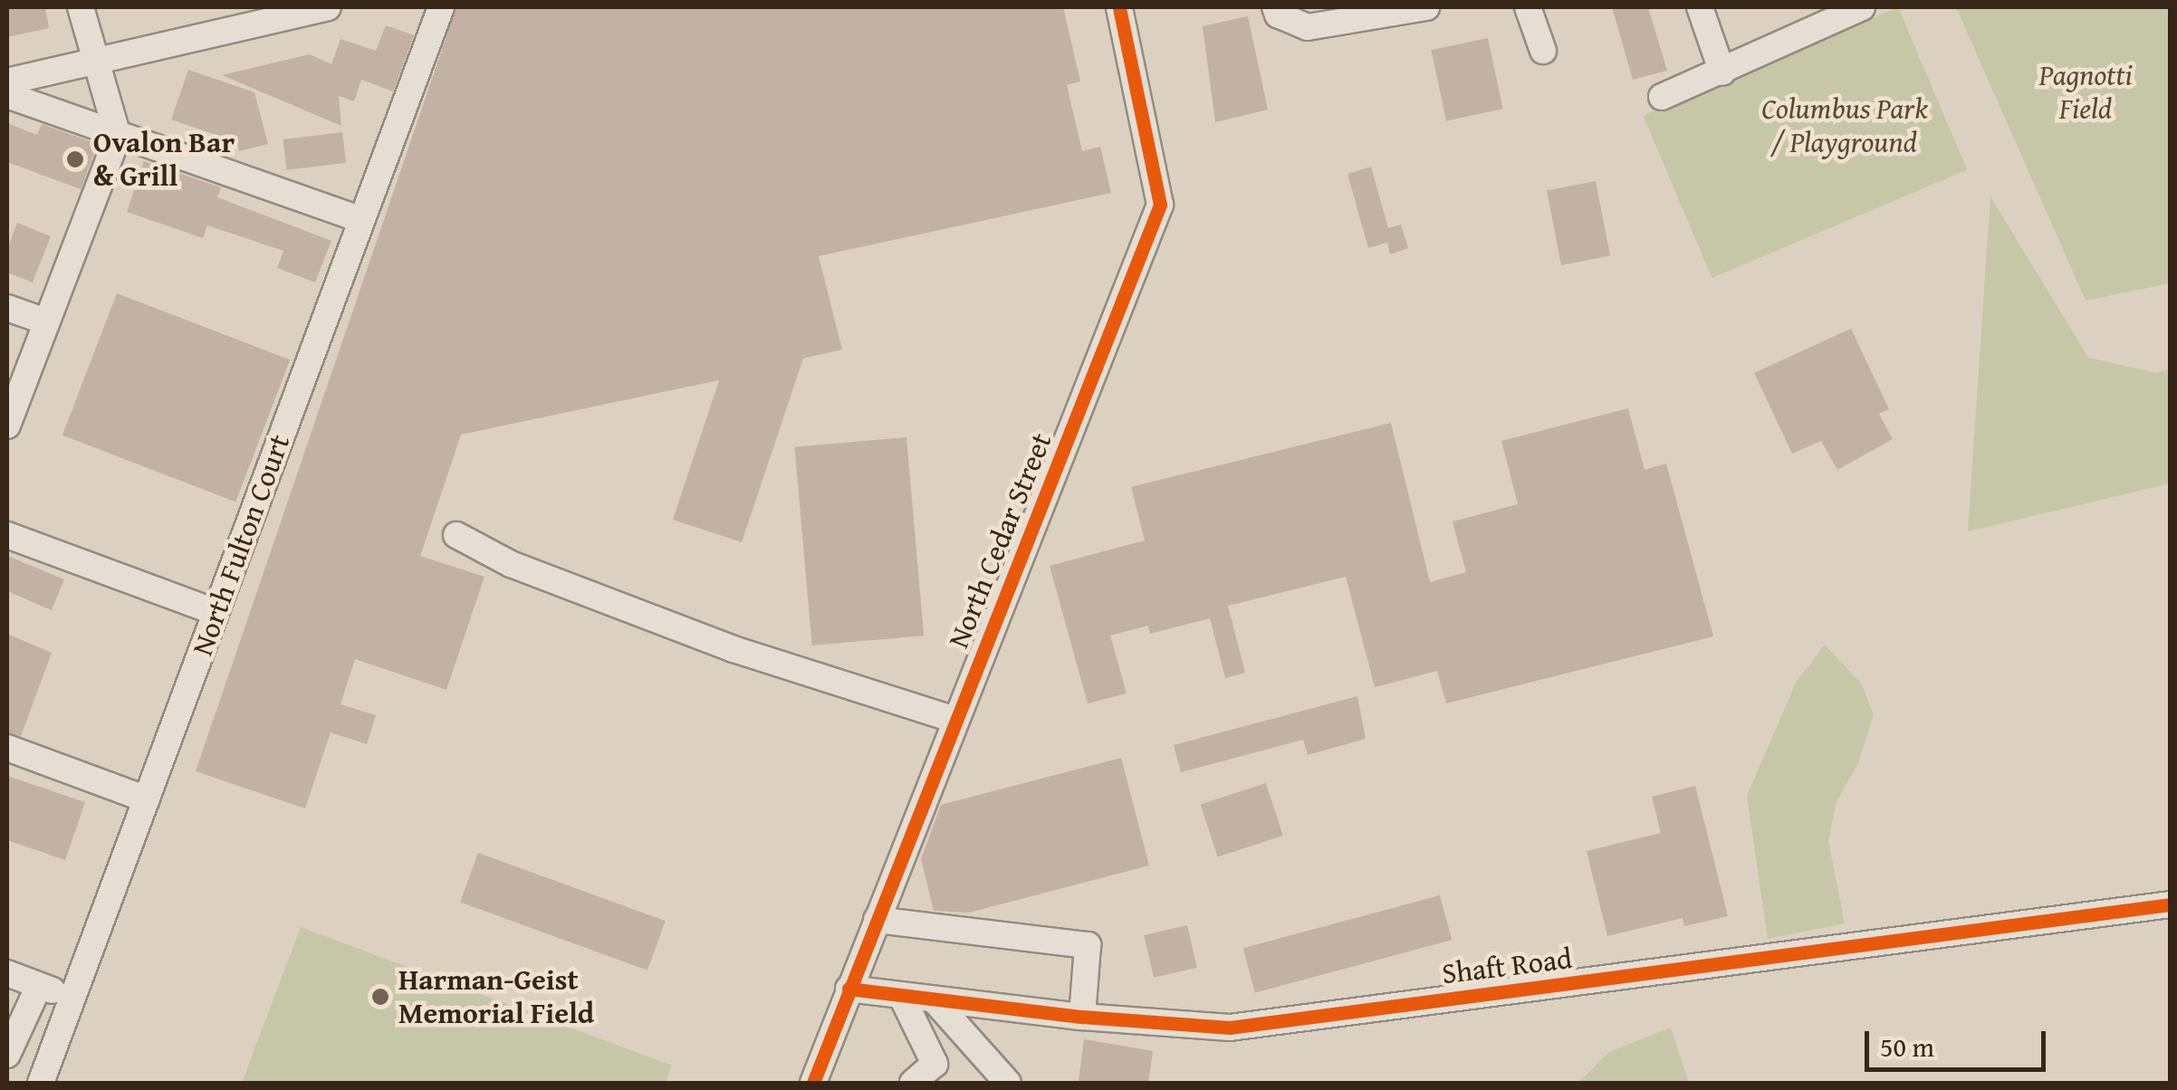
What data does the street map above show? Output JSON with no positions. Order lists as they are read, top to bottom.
{
  "streets": {
    "street": ["North Cedar Street", "North Fulton Court", "Shaft Road"]
  },
  "crossings": [
    ["North Cedar Street", "Shaft Road"]
  ],
  "parks": ["Pagnotti Field", "Columbus Park / Playground"],
  "places": ["Ovalon Bar & Grill", "Harman-Geist Memorial Field"],
  "scale_bar": "50 m"
}
